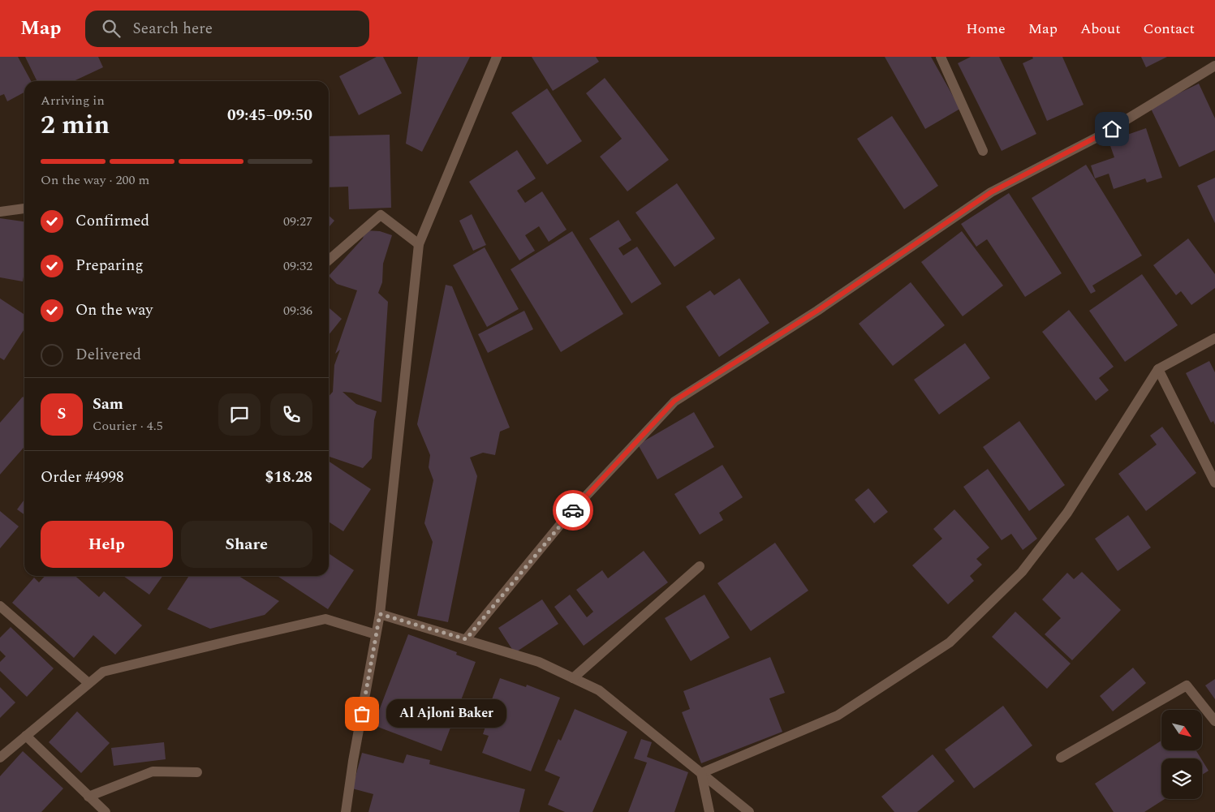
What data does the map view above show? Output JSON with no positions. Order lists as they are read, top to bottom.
{
  "places": ["Al Ajloni Baker"],
  "north": "bottom right",
  "page": {
    "header": "Map",
    "search": "Search here",
    "nav": [
      "Home",
      "Map",
      "About",
      "Contact"
    ],
    "heading": ["2 min", "Arriving in", "09:45–09:50"],
    "panel": [
      "Sam",
      "Courier · 4.5",
      "Order #4998",
      "$18.28"
    ],
    "bar": "On the way · 200 m",
    "list": [
      ["Confirmed", "09:27"],
      ["Preparing", "09:32"],
      ["On the way", "09:36"],
      "Delivered"
    ],
    "round": "S",
    "buttons": ["Help", "Share"],
    "bubble": "Al Ajloni Baker"
  }
}
